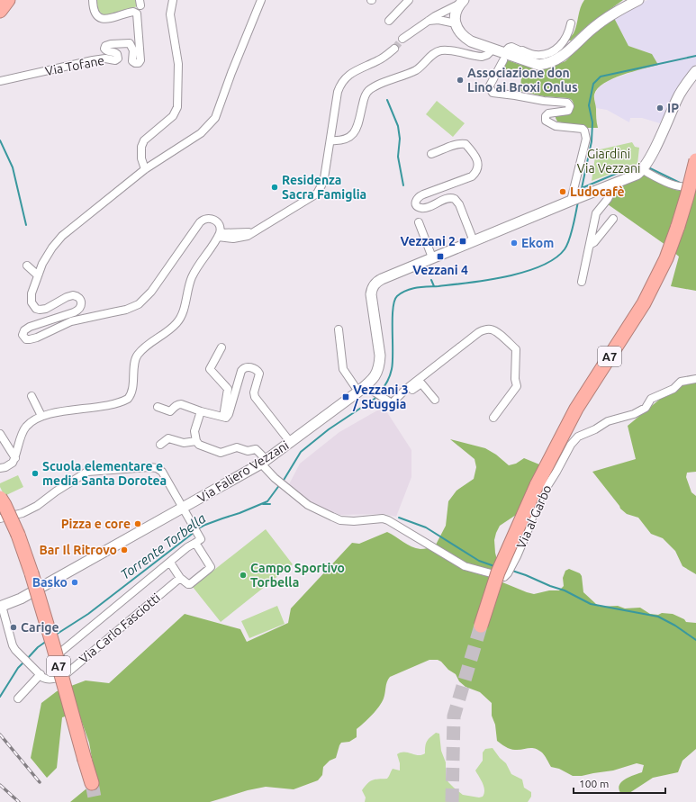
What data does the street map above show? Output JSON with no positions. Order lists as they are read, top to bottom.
{
  "streets": {
    "highway": ["A7"],
    "street": [
      "Via Tofane",
      "Via Faliero Vezzani",
      "Via al Garbo",
      "Via Carlo Fasciotti"
    ]
  },
  "crossings": [
    ["Via Faliero Vezzani", "Via al Garbo"]
  ],
  "water": ["Torrente Torbella"],
  "parks": ["Giardini Via Vezzani"],
  "places": {
    "other": [
      "Associazione don Lino ai Broxi Onlus",
      "IP",
      "Residenza Sacra Famiglia",
      "Ludocafè",
      "Ekom",
      "Scuola elementare e media Santa Dorotea",
      "Pizza e core",
      "Bar Il Ritrovo",
      "Campo Sportivo Torbella",
      "Basko",
      "Carige"
    ],
    "transit": ["Vezzani 2", "Vezzani 4", "Vezzani 3 / Stuggia"]
  },
  "scale_bar": "100 m"
}
